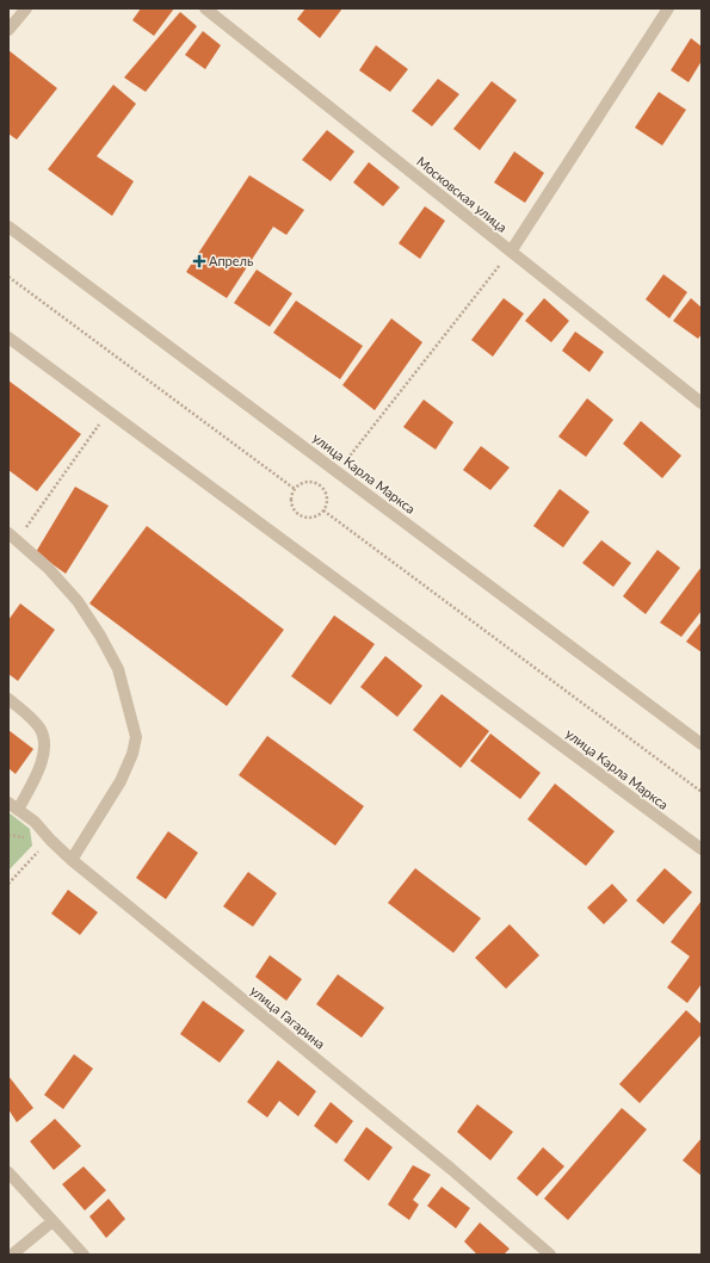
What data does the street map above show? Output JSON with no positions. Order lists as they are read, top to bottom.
{
  "streets": {
    "street": ["Московская улица", "улица Карла Маркса", "улица Гагарина"]
  },
  "places": {
    "health": ["Апрель"]
  }
}
